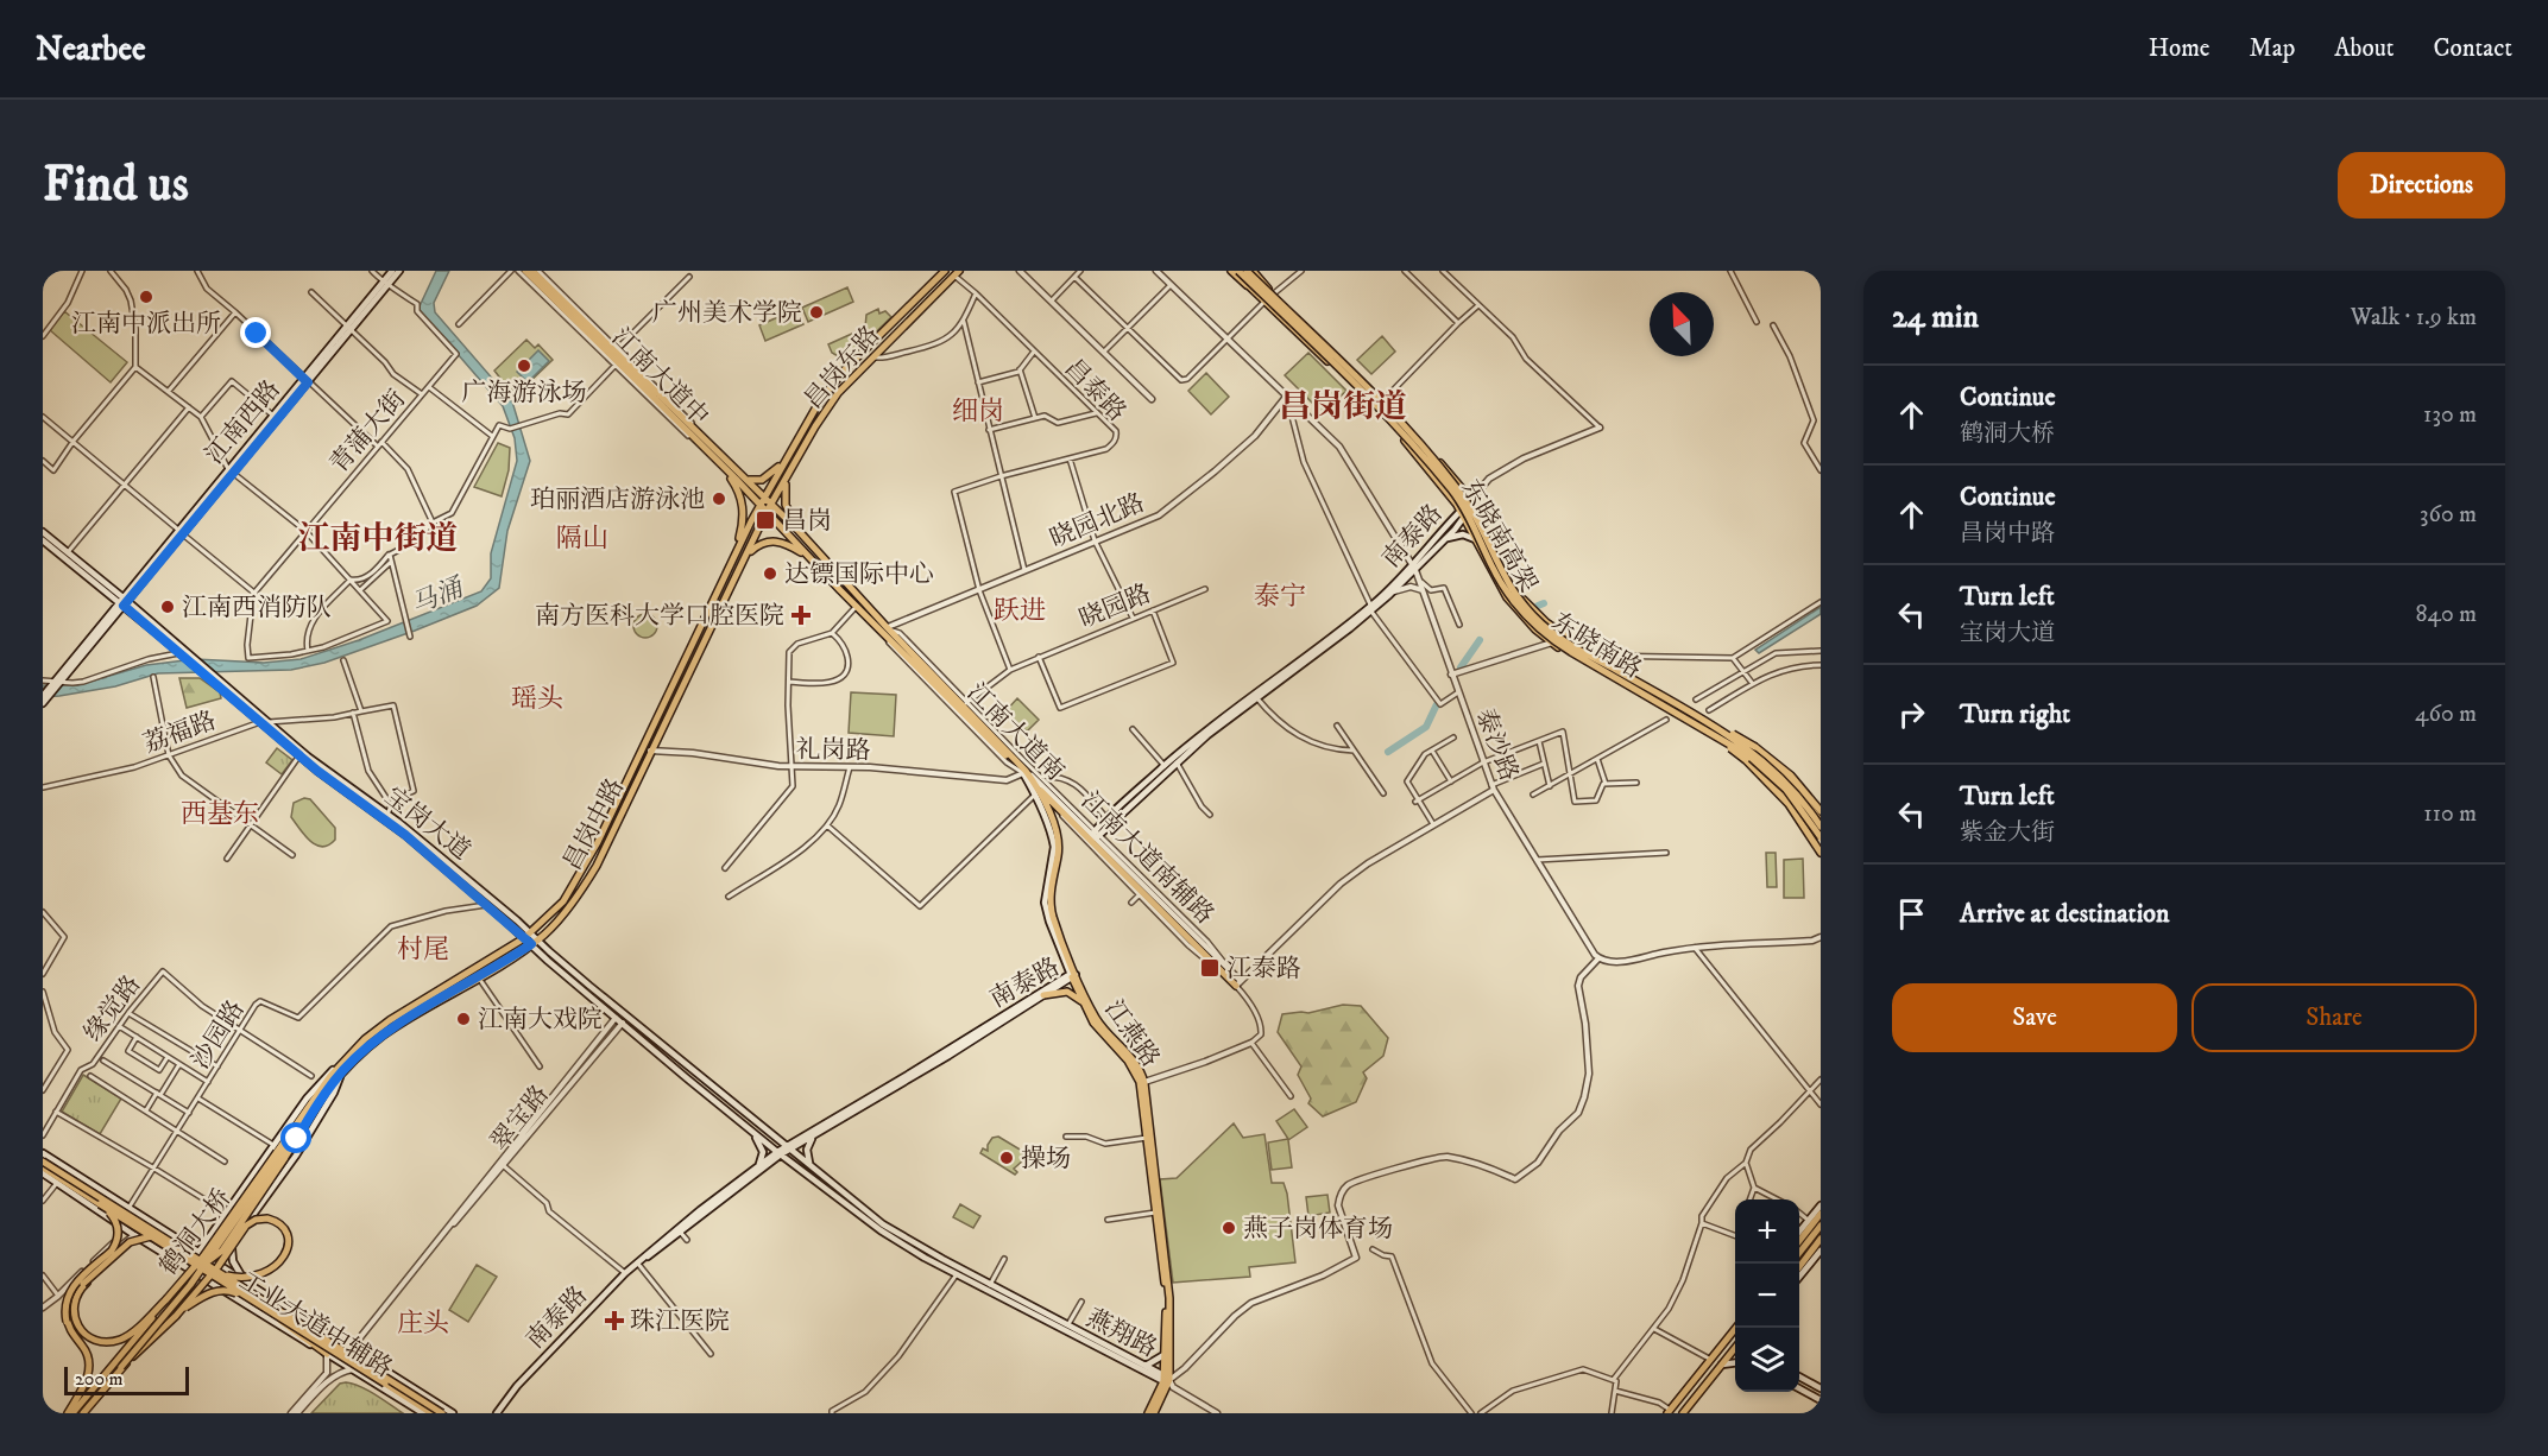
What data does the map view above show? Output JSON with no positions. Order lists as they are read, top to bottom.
{
  "streets": {
    "main road": [
      "昌岗东路",
      "江南大道中",
      "江南西路",
      "南泰路",
      "东晓南高架",
      "东晓南路",
      "江南大道南",
      "宝岗大道",
      "昌岗中路",
      "江燕路",
      "鹤洞大桥",
      "工业大道中辅路",
      "燕翔路"
    ],
    "street": [
      "昌泰路",
      "青蒲大街",
      "晓园北路",
      "晓园路",
      "荔福路",
      "泰沙路",
      "礼岗路",
      "江南大道南辅路",
      "缘觉路",
      "沙园路",
      "翠宝路"
    ]
  },
  "crossings": [
    ["昌岗东路", "江南大道中"],
    ["昌岗东路", "昌泰路"],
    ["昌岗东路", "江南大道南"],
    ["昌岗东路", "昌岗中路"],
    ["江南大道中", "江南大道南"],
    ["江南大道中", "昌岗中路"],
    ["昌泰路", "晓园北路"],
    ["晓园北路", "江南大道南"],
    ["晓园北路", "泰沙路"],
    ["南泰路", "东晓南路"],
    ["南泰路", "江南大道南"],
    ["南泰路", "泰沙路"],
    ["南泰路", "宝岗大道"],
    ["南泰路", "江南大道南辅路"],
    ["南泰路", "江燕路"],
    ["南泰路", "燕翔路"],
    ["东晓南高架", "东晓南路"],
    ["荔福路", "宝岗大道"],
    ["江南大道南", "礼岗路"],
    ["江南大道南", "昌岗中路"],
    ["江南大道南", "江南大道南辅路"],
    ["江南大道南", "江燕路"],
    ["礼岗路", "昌岗中路"],
    ["礼岗路", "江南大道南辅路"],
    ["礼岗路", "江燕路"],
    ["宝岗大道", "昌岗中路"],
    ["宝岗大道", "沙园路"],
    ["宝岗大道", "翠宝路"],
    ["宝岗大道", "燕翔路"],
    ["昌岗中路", "鹤洞大桥"],
    ["江南大道南辅路", "江燕路"],
    ["缘觉路", "沙园路"],
    ["江燕路", "燕翔路"],
    ["沙园路", "工业大道中辅路"],
    ["翠宝路", "工业大道中辅路"]
  ],
  "districts": [
    "昌岗街道",
    "细岗",
    "隔山",
    "江南中街道",
    "泰宁",
    "跃进",
    "瑶头",
    "西基东",
    "村尾",
    "庄头"
  ],
  "water": ["马涌"],
  "places": {
    "other": [
      "江南中派出所",
      "广州美术学院",
      "广海游泳场",
      "珀丽酒店游泳池",
      "达镖国际中心",
      "江南西消防队",
      "江南大戏院",
      "操场",
      "燕子岗体育场"
    ],
    "transit": ["昌岗", "江泰路"],
    "health": ["南方医科大学口腔医院", "珠江医院"]
  },
  "scale_bar": "200 m",
  "north": "top left",
  "page": {
    "header": "Nearbee",
    "nav": [
      "Home",
      "Map",
      "About",
      "Contact"
    ],
    "buttons": [
      "Directions",
      ["Save", "Share"]
    ],
    "title": "Find us",
    "heading": ["24 min", "Walk · 1.9 km"],
    "list": [
      ["Continue", "鹤洞大桥", "130 m"],
      ["Continue", "昌岗中路", "360 m"],
      ["Turn left", "宝岗大道", "840 m"],
      ["Turn right", "460 m"],
      ["Turn left", "紫金大街", "110 m"],
      "Arrive at destination"
    ],
    "map_buttons": ["+", "−"],
    "scale": "200 m"
  }
}
